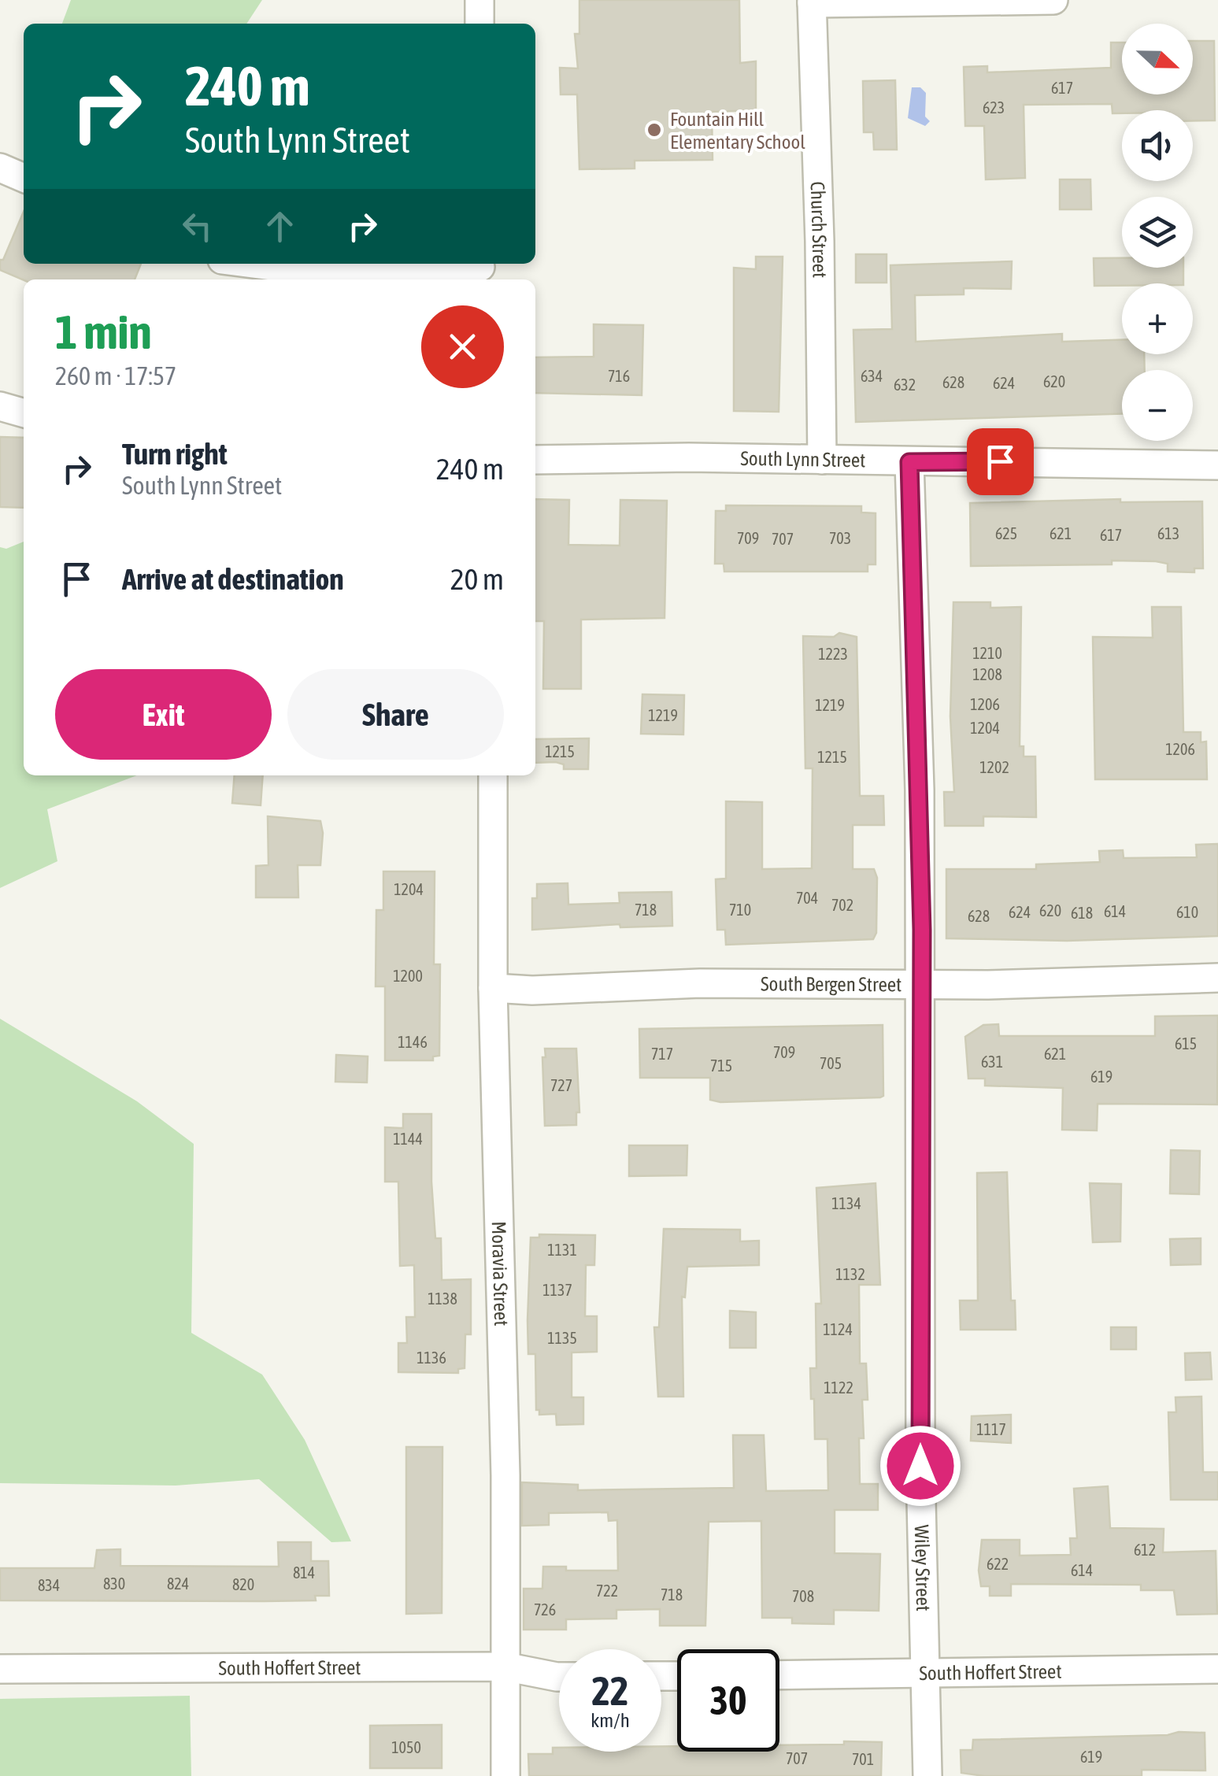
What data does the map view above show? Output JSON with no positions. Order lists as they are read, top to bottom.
{
  "streets": {
    "street": [
      "Church Street",
      "South Lynn Street",
      "South Bergen Street",
      "Moravia Street",
      "Wiley Street",
      "South Hoffert Street"
    ]
  },
  "crossings": [
    ["Church Street", "South Lynn Street"],
    ["South Lynn Street", "Wiley Street"],
    ["South Bergen Street", "Moravia Street"],
    ["South Bergen Street", "Wiley Street"],
    ["Moravia Street", "South Hoffert Street"],
    ["Wiley Street", "South Hoffert Street"]
  ],
  "places": ["Fountain Hill Elementary School"],
  "house_numbers": [
    "617",
    "623",
    "716",
    "634",
    "620",
    "628",
    "624",
    "632",
    "625",
    "621",
    "613",
    "617",
    "709",
    "703",
    "707",
    "1210",
    "1223",
    "1208",
    "1206",
    "1219",
    "1219",
    "1204",
    "1206",
    "1215",
    "1215",
    "1202",
    "1204",
    "704",
    "702",
    "718",
    "710",
    "620",
    "614",
    "624",
    "610",
    "618",
    "628",
    "1200",
    "1146",
    "615",
    "709",
    "717",
    "621",
    "631",
    "705",
    "715",
    "619",
    "727",
    "1144",
    "1134",
    "1131",
    "1132",
    "1137",
    "1138",
    "1124",
    "1135",
    "1136",
    "1122",
    "1117",
    "612",
    "622",
    "614",
    "814",
    "830",
    "824",
    "820",
    "834",
    "722",
    "718",
    "708",
    "726",
    "1050",
    "619",
    "707",
    "701"
  ],
  "north": "right",
  "page": {
    "map_buttons": ["+", "−"],
    "turn": ["240 m", "South Lynn Street"],
    "heading": ["1 min", "260 m · 17:57"],
    "list": [
      {
        "name": "Turn right",
        "note": "South Lynn Street",
        "value": "240 m"
      },
      {
        "name": "Arrive at destination",
        "value": "20 m"
      }
    ],
    "buttons": ["Exit", "Share"],
    "speed": "22 km/h",
    "limit": "30"
  }
}
